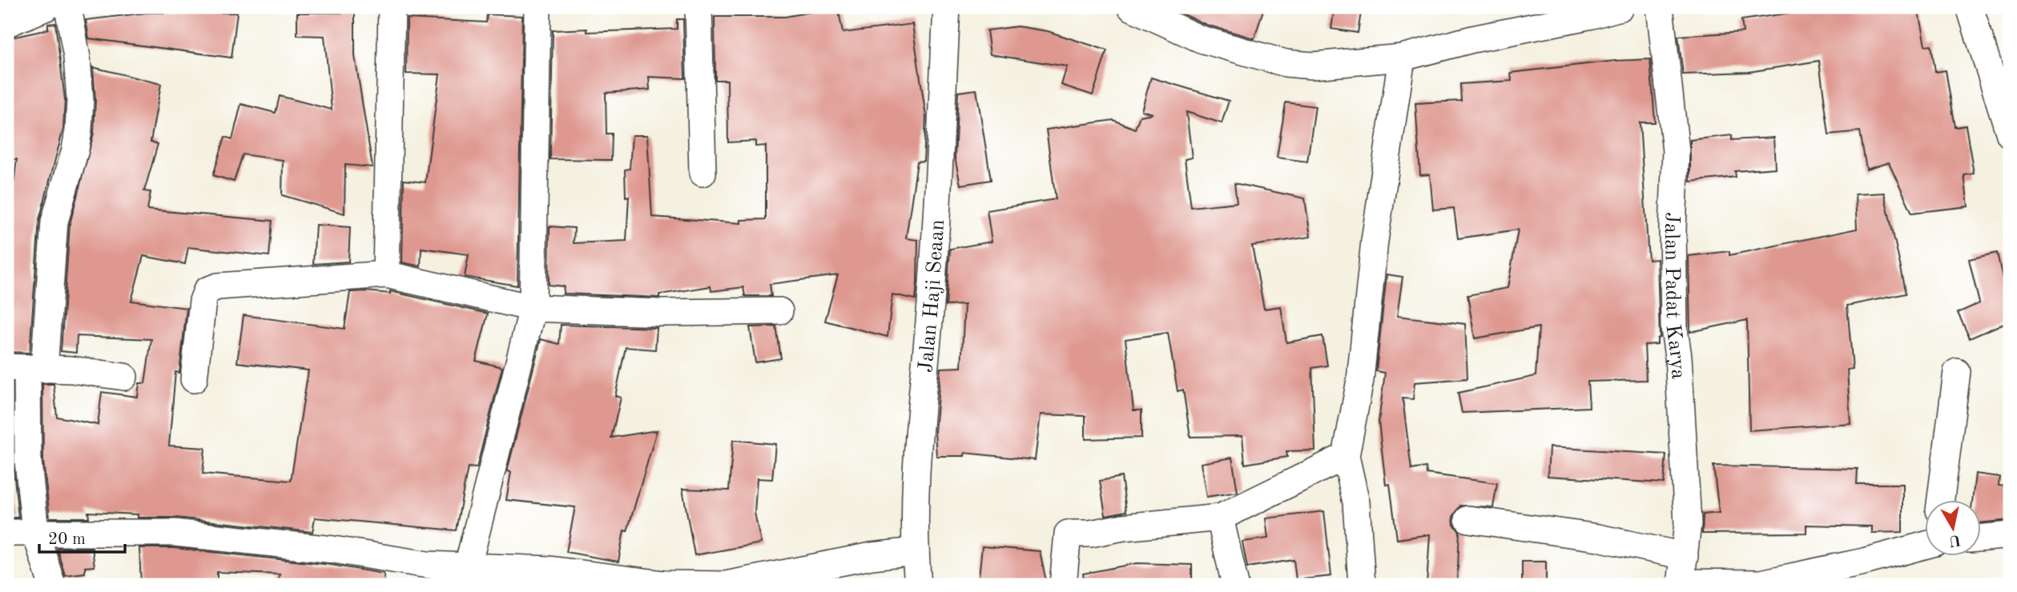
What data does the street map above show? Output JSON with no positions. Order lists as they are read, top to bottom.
{
  "streets": {
    "street": ["Jalan Haji Seaan", "Jalan Padat Karya"]
  },
  "scale_bar": "20 m",
  "north": "bottom"
}
